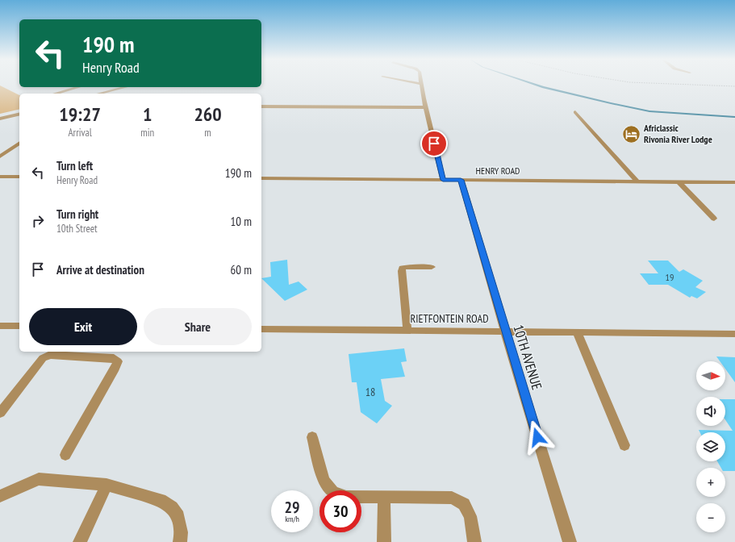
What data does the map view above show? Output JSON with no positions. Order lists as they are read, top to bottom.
{
  "streets": {
    "street": ["HENRY ROAD", "RIETFONTEIN ROAD", "10TH AVENUE"]
  },
  "crossings": [
    ["HENRY ROAD", "10TH AVENUE"],
    ["RIETFONTEIN ROAD", "10TH AVENUE"]
  ],
  "places": {
    "hotel": ["Africlassic Rivonia River Lodge"]
  },
  "house_numbers": ["19", "18"],
  "north": "right",
  "page": {
    "turn": ["190 m", "Henry Road"],
    "eta": [
      "19:27",
      "Arrival",
      "1",
      "min",
      "260",
      "m"
    ],
    "list": [
      {
        "name": "Turn left",
        "note": "Henry Road",
        "value": "190 m"
      },
      {
        "name": "Turn right",
        "note": "10th Street",
        "value": "10 m"
      },
      {
        "name": "Arrive at destination",
        "value": "60 m"
      }
    ],
    "buttons": ["Exit", "Share"],
    "map_buttons": ["+", "−"],
    "speed": "29 km/h",
    "limit": "30"
  }
}
